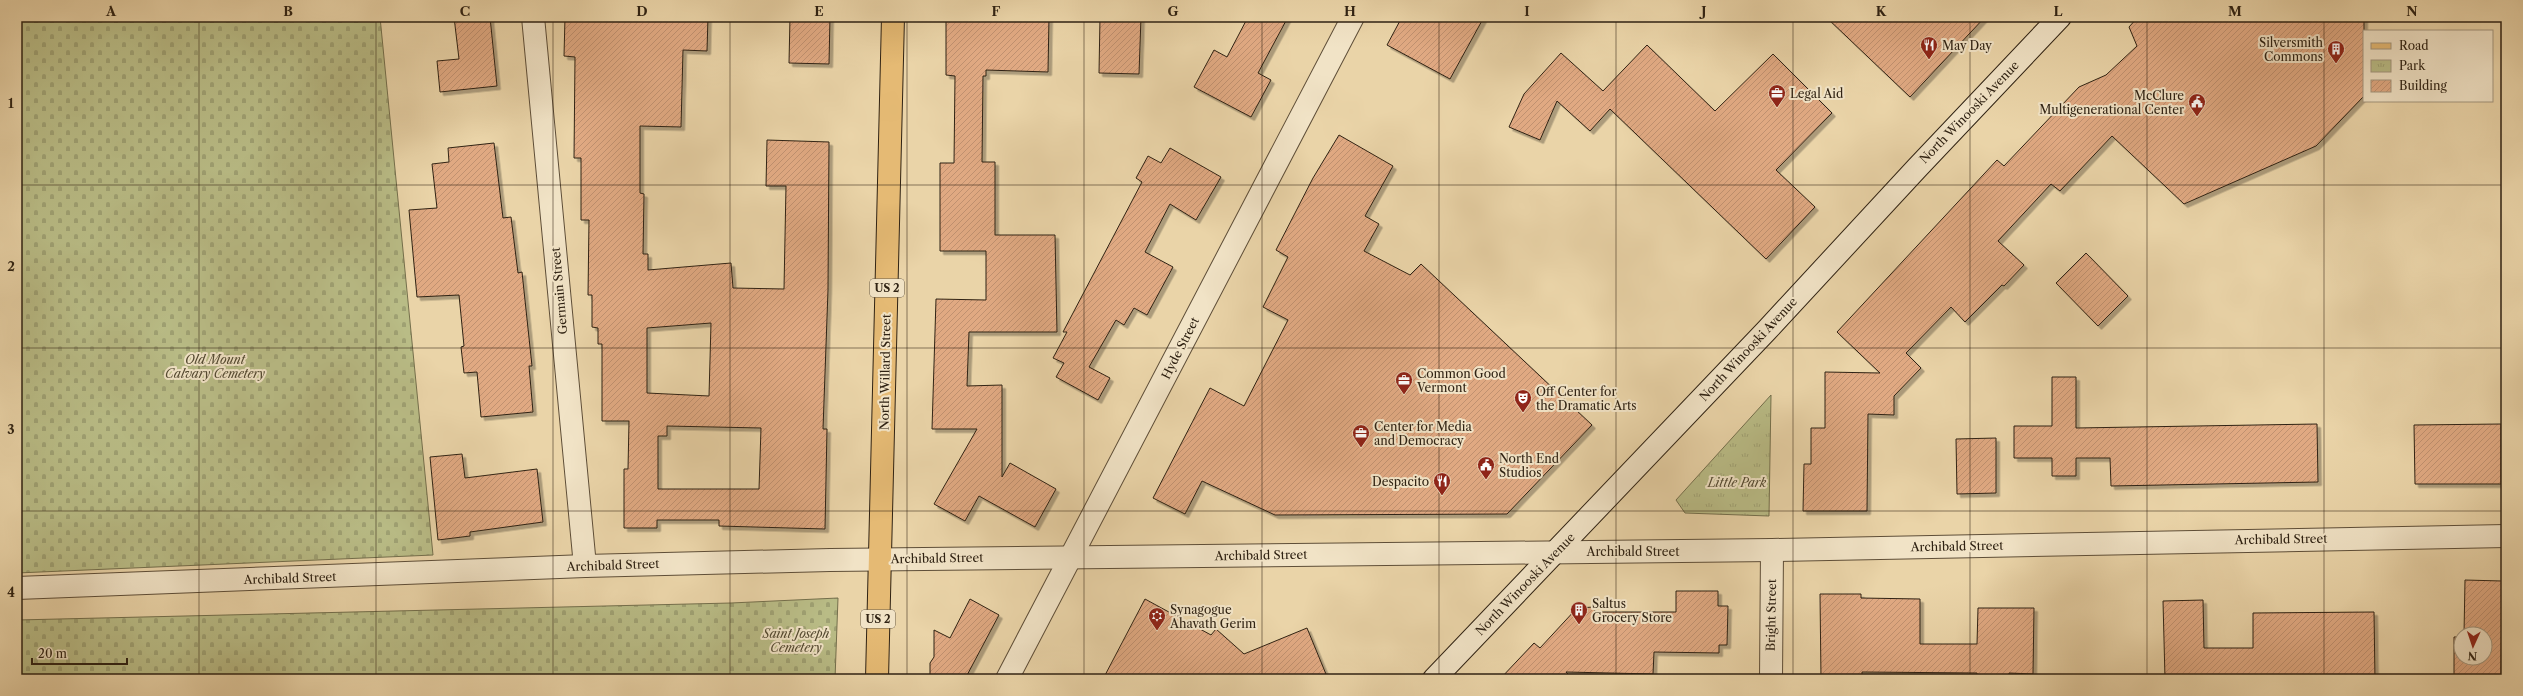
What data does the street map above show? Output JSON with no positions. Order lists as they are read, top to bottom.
{
  "streets": {
    "main road": ["US 2", "North Willard Street"],
    "street": [
      "North Winooski Avenue",
      "Germain Street",
      "Hyde Street",
      "Archibald Street",
      "Bright Street"
    ]
  },
  "crossings": [
    ["North Winooski Avenue", "Archibald Street"],
    ["Germain Street", "Archibald Street"],
    ["Hyde Street", "Archibald Street"],
    ["North Willard Street", "Archibald Street"],
    ["Archibald Street", "Bright Street"]
  ],
  "parks": ["Old Mount Calvary Cemetery", "Little Park", "Saint Joseph Cemetery"],
  "places": {
    "restaurant": ["May Day", "Despacito"],
    "building": ["Silversmith Commons", "Saltus Grocery Store"],
    "office": ["Legal Aid", "Common Good Vermont", "Center for Media and Democracy"],
    "public building": ["McClure Multigenerational Center", "North End Studios"],
    "theatre": ["Off Center for the Dramatic Arts"],
    "synagogue": ["Synagogue Ahavath Gerim"]
  },
  "legend": ["Road", "Park", "Building"],
  "scale_bar": "20 m",
  "north": "bottom",
  "grid": {
    "columns": [
      "A",
      "B",
      "C",
      "D",
      "E",
      "F",
      "G",
      "H",
      "I",
      "J",
      "K",
      "L",
      "M",
      "N"
    ],
    "rows": [
      "1",
      "2",
      "3",
      "4"
    ]
  }
}
